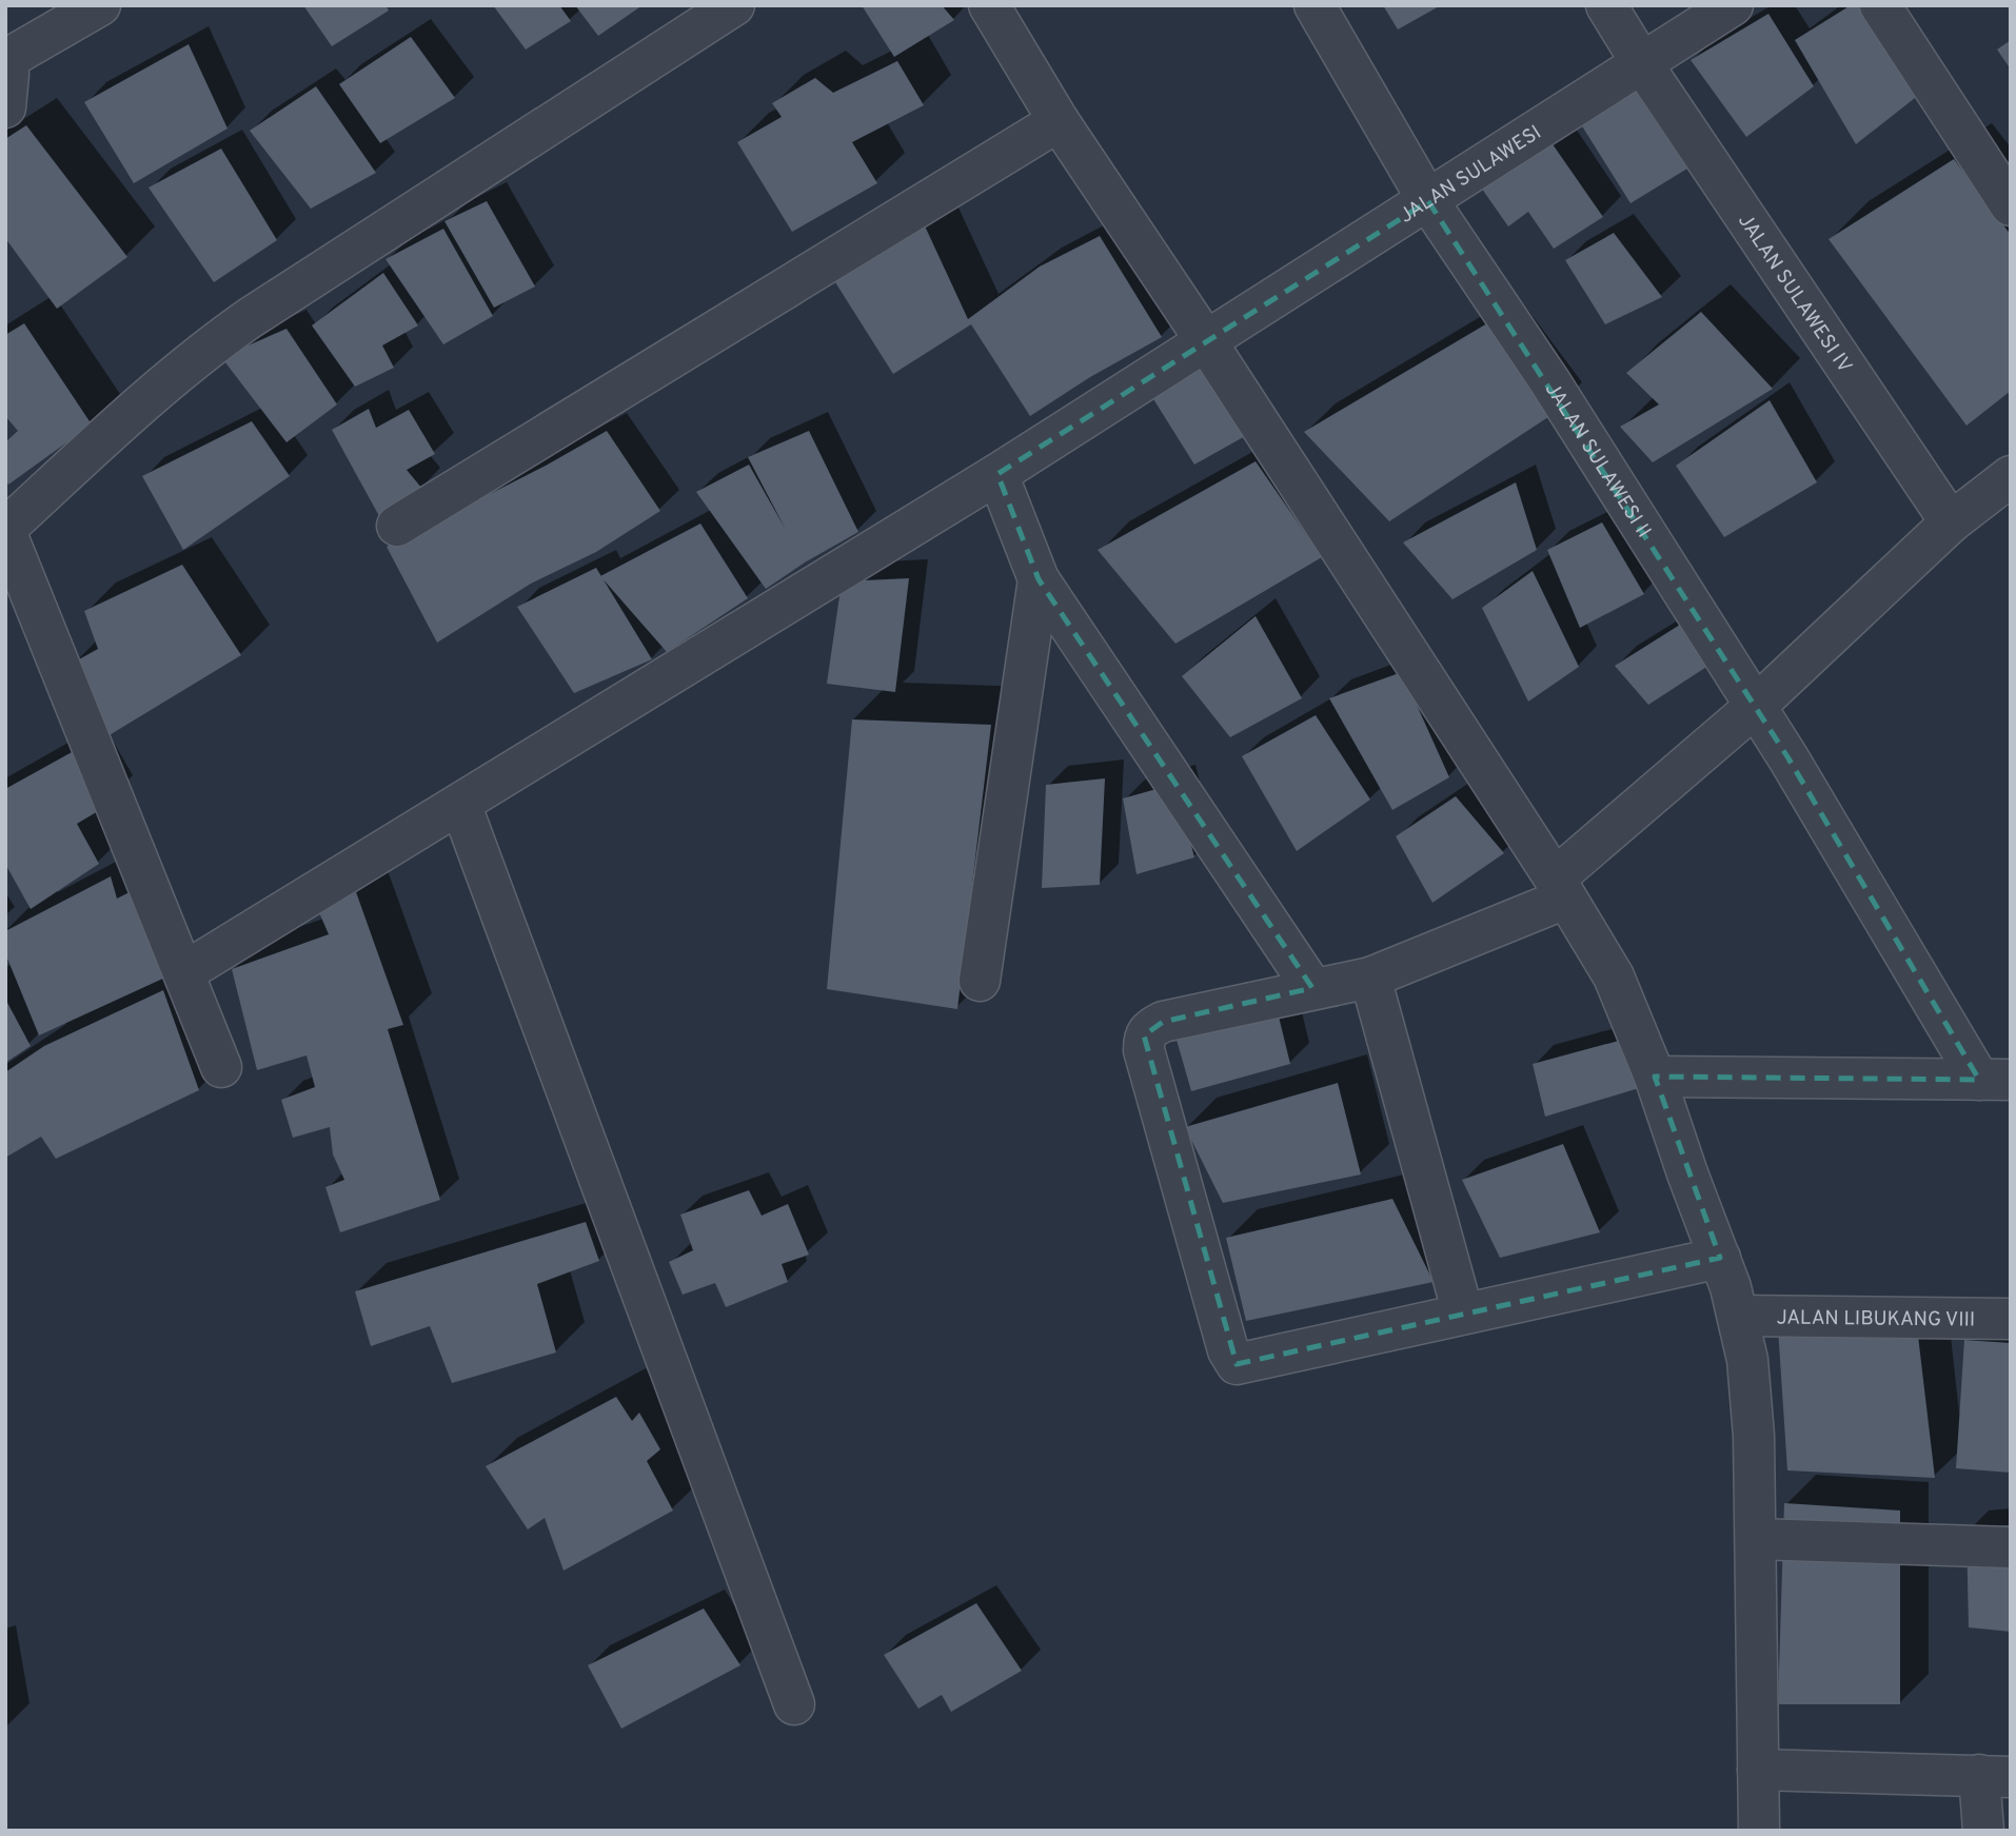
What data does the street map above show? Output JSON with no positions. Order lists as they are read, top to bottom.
{
  "streets": {
    "street": [
      "JALAN SULAWESI",
      "JALAN SULAWESI IV",
      "JALAN SULAWESI II",
      "JALAN LIBUKANG VIII"
    ]
  },
  "crossings": [
    ["JALAN SULAWESI", "JALAN SULAWESI IV"],
    ["JALAN SULAWESI", "JALAN SULAWESI II"]
  ]
}
